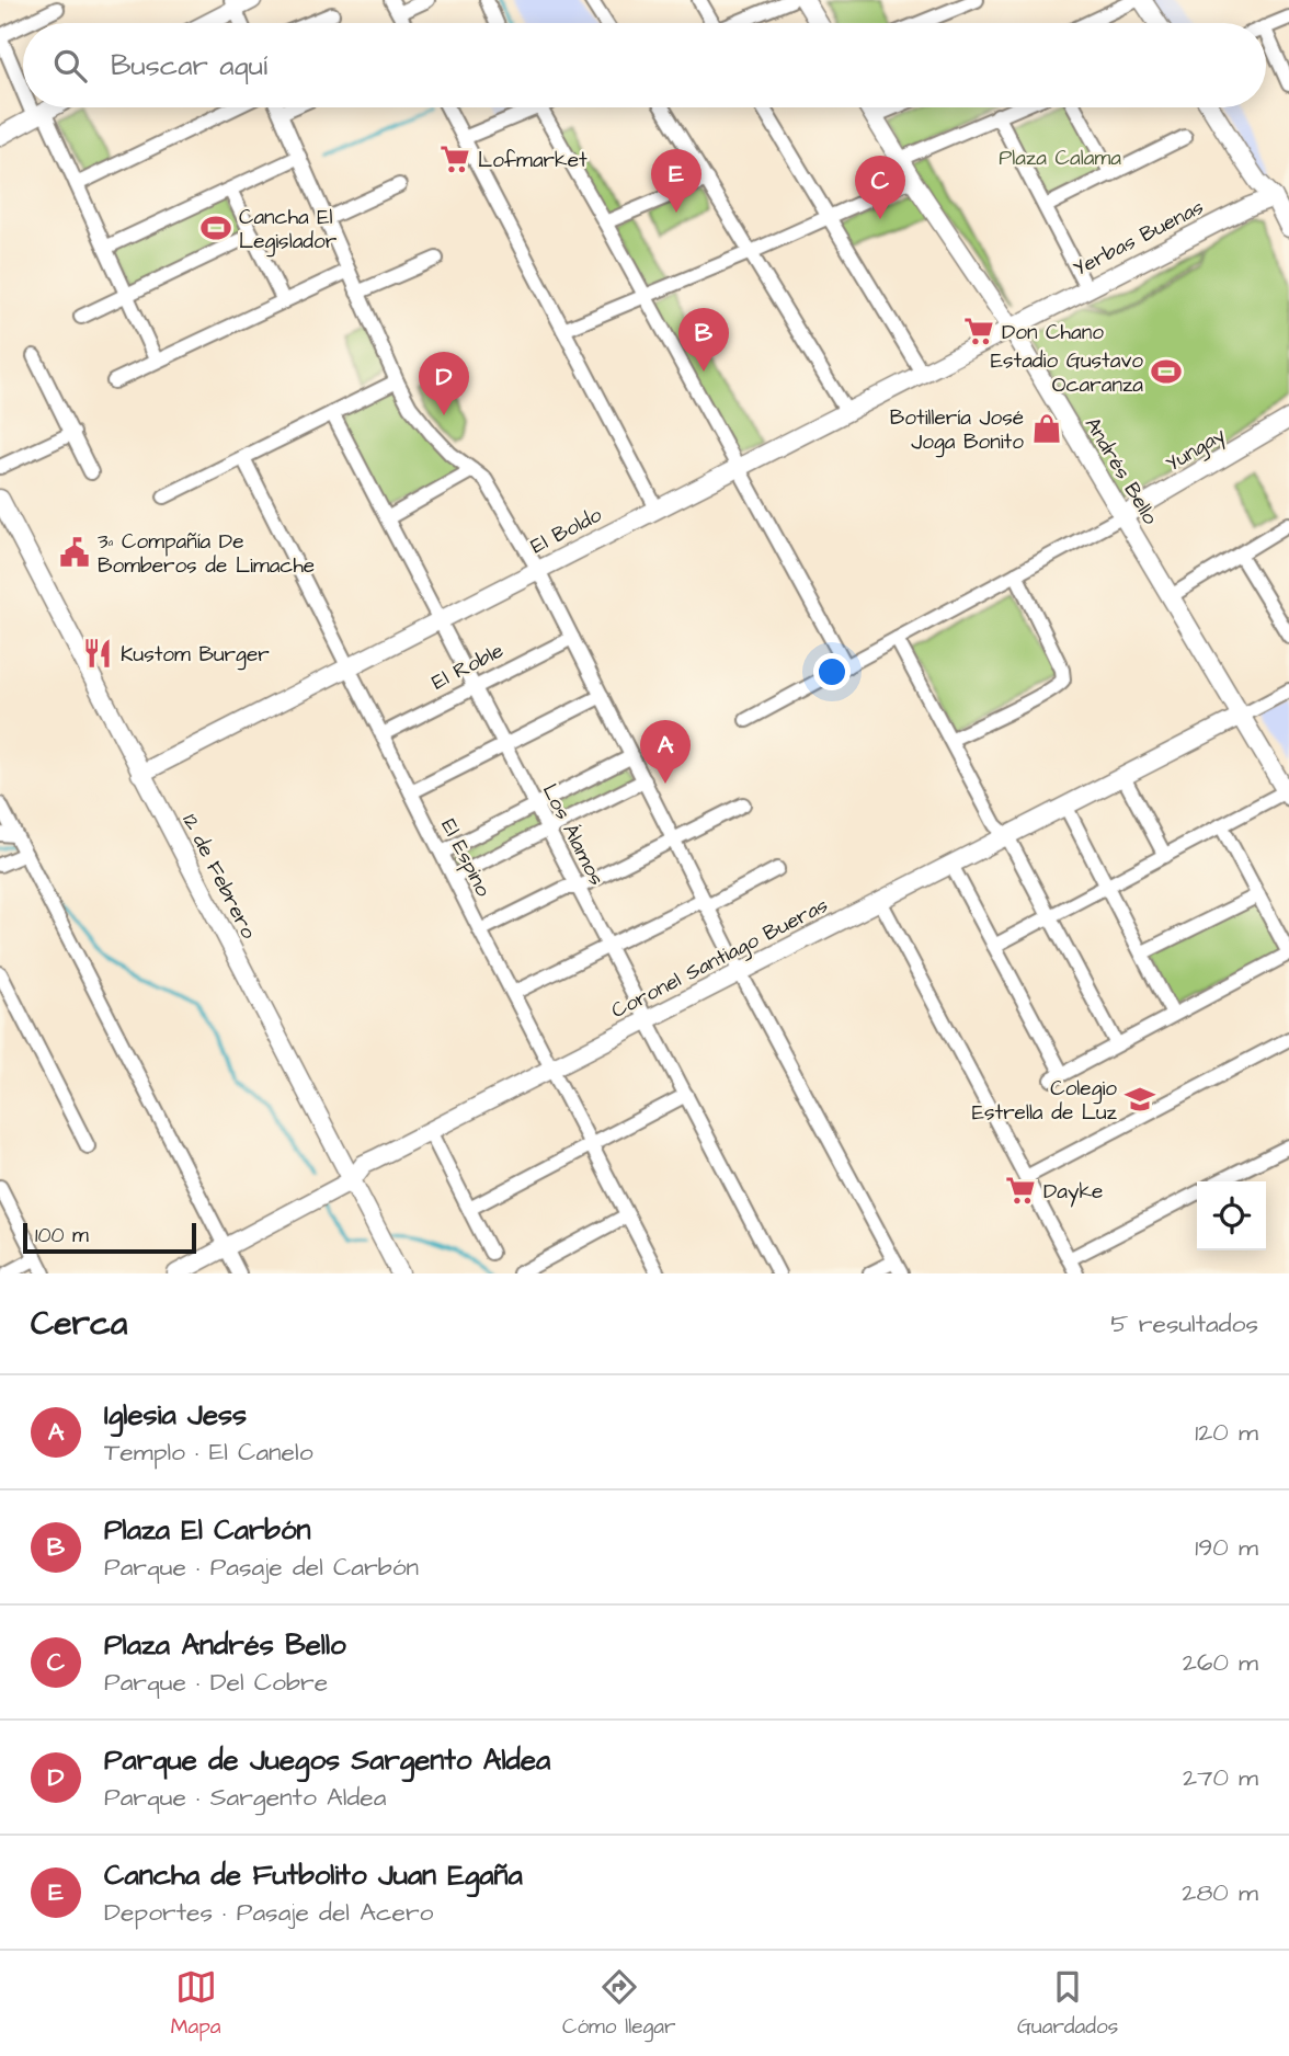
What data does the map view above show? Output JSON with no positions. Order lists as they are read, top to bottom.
{
  "streets": {
    "street": [
      "Yerbas Buenas",
      "Yungay",
      "Andrés Bello",
      "El Boldo",
      "El Roble",
      "Los Álamos",
      "El Espino",
      "12 de Febrero",
      "Coronel Santiago Bueras"
    ]
  },
  "crossings": [
    ["Yerbas Buenas", "Andrés Bello"],
    ["Yerbas Buenas", "El Boldo"],
    ["Yungay", "Andrés Bello"],
    ["Andrés Bello", "El Boldo"],
    ["Andrés Bello", "Coronel Santiago Bueras"],
    ["El Boldo", "Los Álamos"],
    ["El Boldo", "El Espino"],
    ["El Boldo", "12 de Febrero"],
    ["El Roble", "Los Álamos"],
    ["El Roble", "El Espino"],
    ["Los Álamos", "Coronel Santiago Bueras"],
    ["El Espino", "Coronel Santiago Bueras"],
    ["12 de Febrero", "Coronel Santiago Bueras"]
  ],
  "parks": ["Plaza Calama"],
  "places": {
    "supermarket": ["Lofmarket", "Don Chano", "Dayke"],
    "sports": ["Cancha El Legislador", "Estadio Gustavo Ocaranza"],
    "shop": ["Botillería José Joga Bonito"],
    "public building": ["3ª Compañía De Bomberos de Limache"],
    "restaurant": ["Kustom Burger"],
    "school or university": ["Colegio Estrella de Luz"]
  },
  "scale_bar": "100 m",
  "page": {
    "search": "Buscar aquí",
    "pins": [
      "E",
      "C",
      "B",
      "D",
      "A"
    ],
    "scale": "100 m",
    "heading": ["Cerca", "5 resultados"],
    "list": [
      {
        "mark": "A",
        "name": "Iglesia Jess",
        "note": "Templo · El Canelo",
        "value": "120 m"
      },
      {
        "mark": "B",
        "name": "Plaza El Carbón",
        "note": "Parque · Pasaje del Carbón",
        "value": "190 m"
      },
      {
        "mark": "C",
        "name": "Plaza Andrés Bello",
        "note": "Parque · Del Cobre",
        "value": "260 m"
      },
      {
        "mark": "D",
        "name": "Parque de Juegos Sargento Aldea",
        "note": "Parque · Sargento Aldea",
        "value": "270 m"
      },
      {
        "mark": "E",
        "name": "Cancha de Futbolito Juan Egaña",
        "note": "Deportes · Pasaje del Acero",
        "value": "280 m"
      }
    ],
    "nav": ["Mapa", "Cómo llegar", "Guardados"]
  }
}
